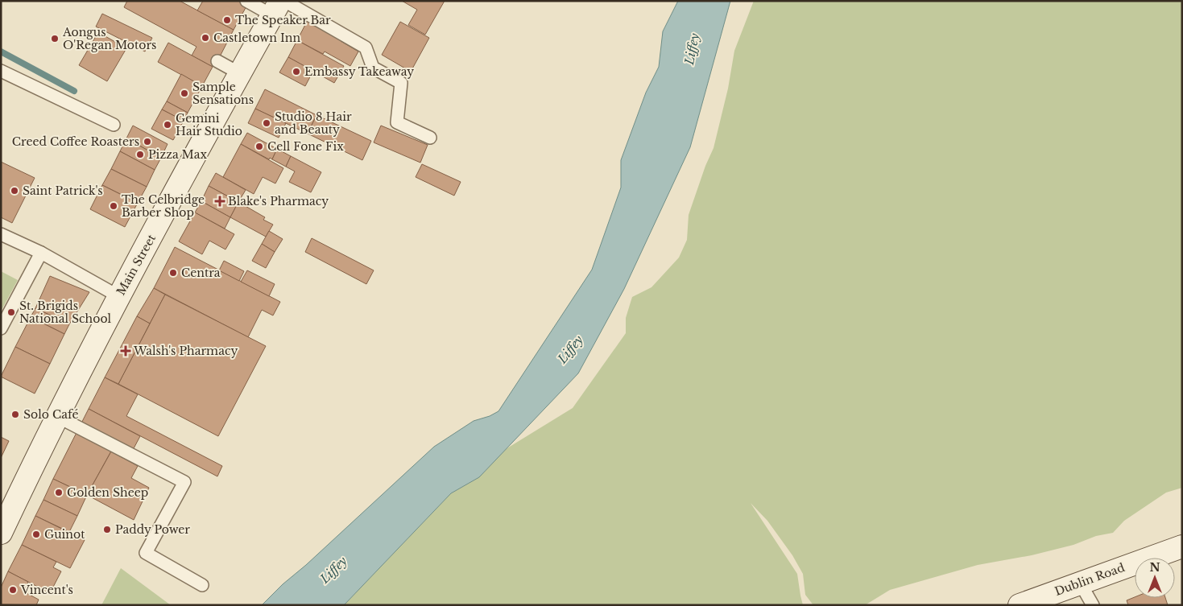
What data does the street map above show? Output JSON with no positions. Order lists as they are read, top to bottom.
{
  "streets": {
    "main road": ["Main Street", "Dublin Road"]
  },
  "water": ["Liffey"],
  "places": {
    "other": [
      "The Speaker Bar",
      "Castletown Inn",
      "Aongus O'Regan Motors",
      "Embassy Takeaway",
      "Sample Sensations",
      "Studio 8 Hair and Beauty",
      "Gemini Hair Studio",
      "Creed Coffee Roasters",
      "Cell Fone Fix",
      "Pizza Max",
      "Saint Patrick's",
      "The Celbridge Barber Shop",
      "Centra",
      "St. Brigids National School",
      "Solo Café",
      "Golden Sheep",
      "Paddy Power",
      "Guinot",
      "Vincent's"
    ],
    "health": ["Blake's Pharmacy", "Walsh's Pharmacy"]
  },
  "north": "top"
}
